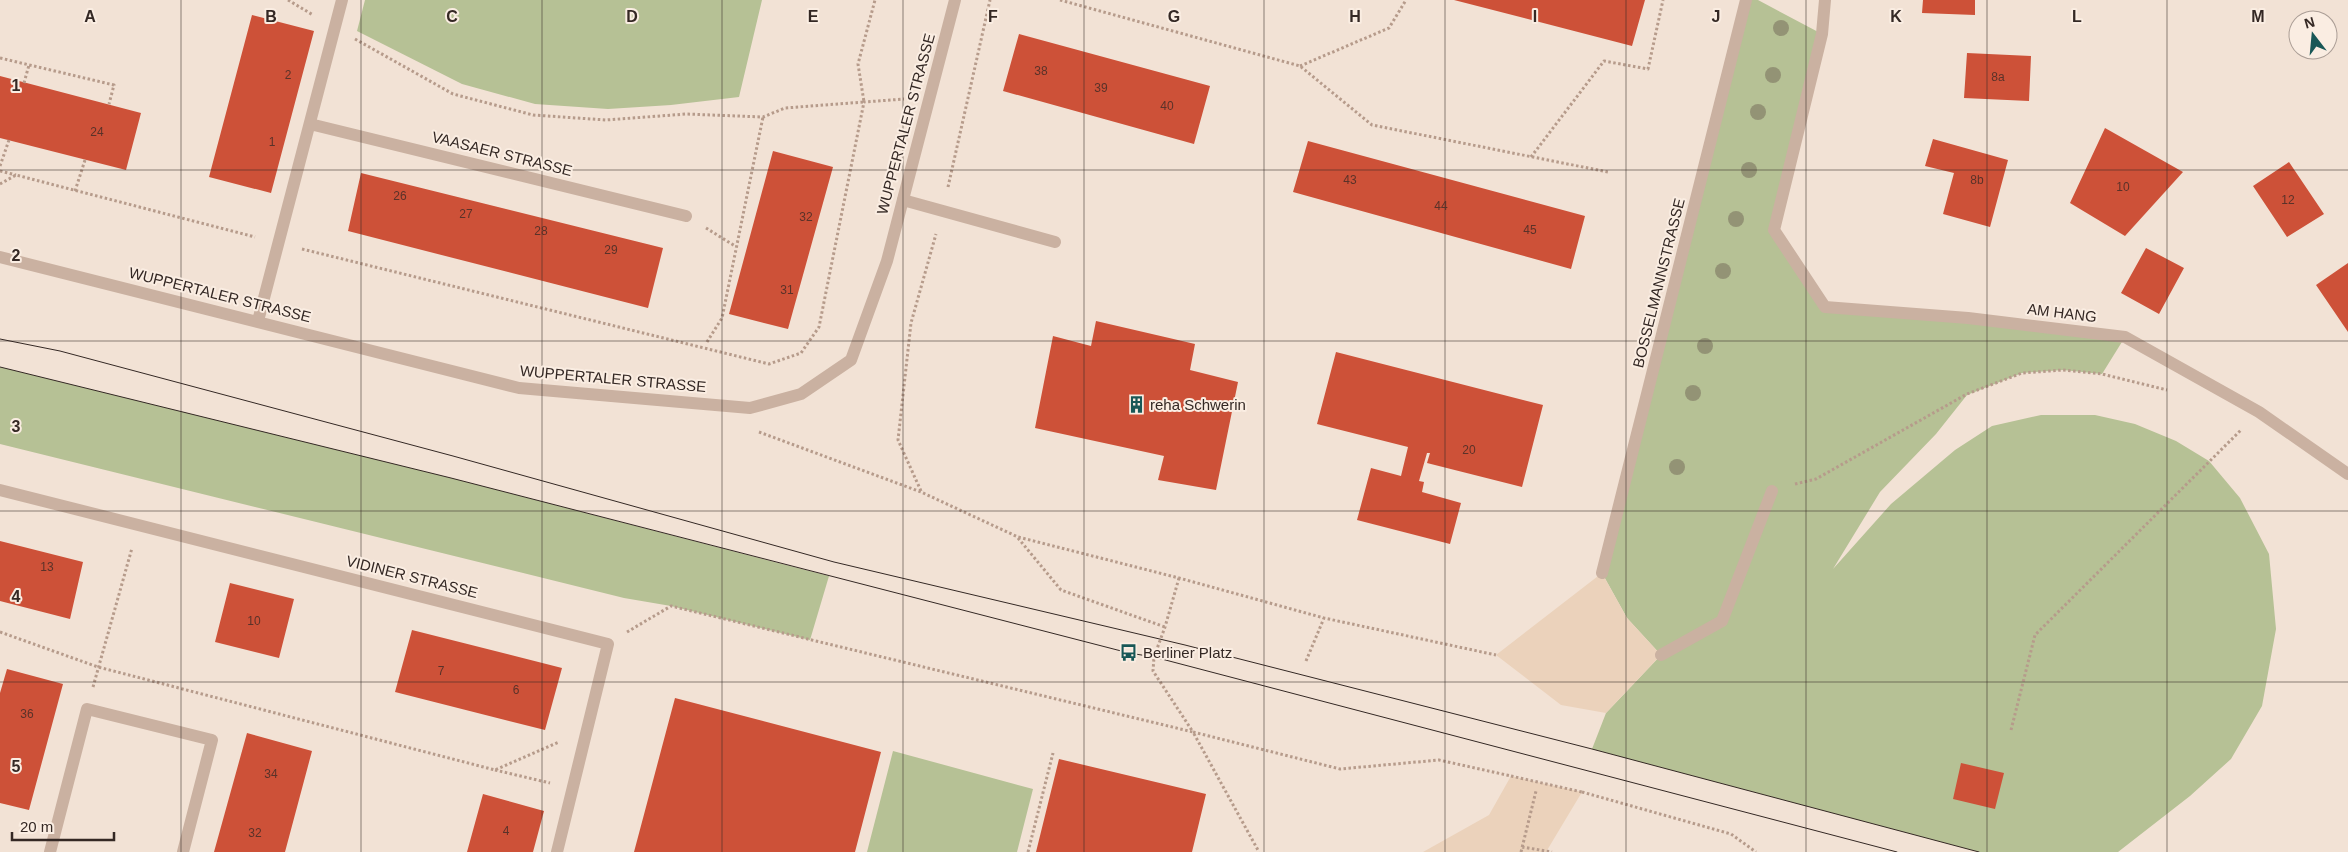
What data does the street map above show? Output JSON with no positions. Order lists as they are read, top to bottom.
{
  "streets": {
    "street": [
      "WUPPERTALER STRASSE",
      "VAASAER STRASSE",
      "BOSSELMANNSTRASSE",
      "AM HANG",
      "VIDINER STRASSE"
    ]
  },
  "places": {
    "building": ["reha Schwerin"],
    "bus stop": ["Berliner Platz"]
  },
  "house_numbers": [
    "38",
    "2",
    "8a",
    "39",
    "40",
    "24",
    "1",
    "43",
    "8b",
    "10",
    "26",
    "12",
    "44",
    "27",
    "32",
    "45",
    "28",
    "29",
    "31",
    "20",
    "13",
    "10",
    "7",
    "6",
    "36",
    "34",
    "4",
    "32"
  ],
  "scale_bar": "20 m",
  "north": "top",
  "grid": {
    "columns": [
      "A",
      "B",
      "C",
      "D",
      "E",
      "F",
      "G",
      "H",
      "I",
      "J",
      "K",
      "L",
      "M"
    ],
    "rows": [
      "1",
      "2",
      "3",
      "4",
      "5"
    ]
  }
}
